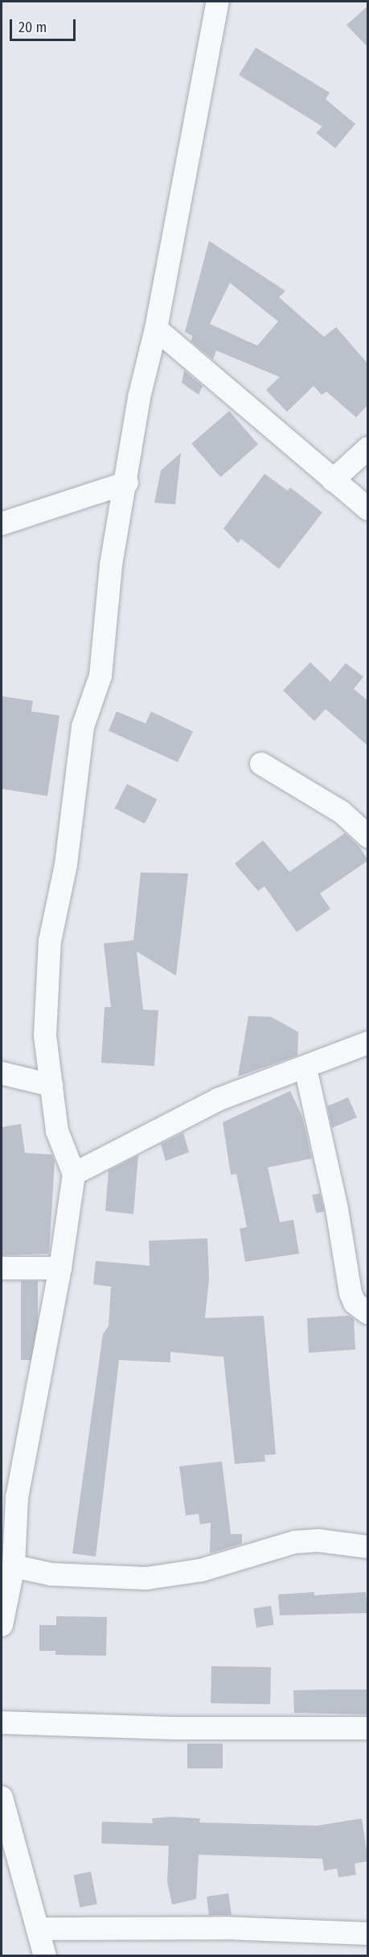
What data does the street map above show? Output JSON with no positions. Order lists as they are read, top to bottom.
{
  "scale_bar": "20 m"
}
